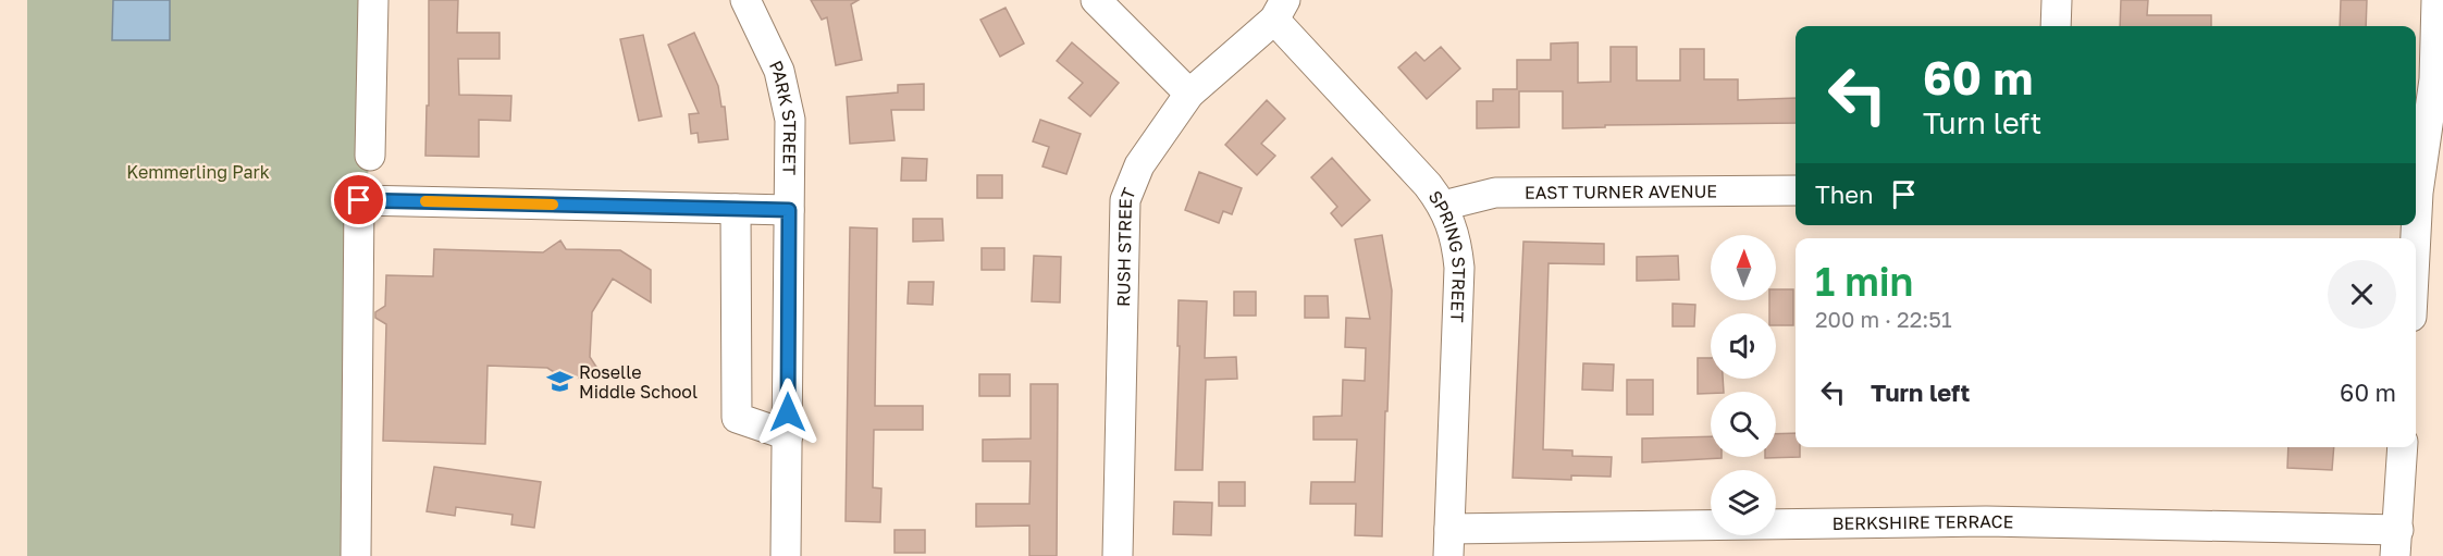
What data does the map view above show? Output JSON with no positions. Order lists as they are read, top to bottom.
{
  "streets": {
    "street": [
      "PARK STREET",
      "EAST TURNER AVENUE",
      "RUSH STREET",
      "SPRING STREET",
      "BERKSHIRE TERRACE"
    ]
  },
  "crossings": [
    ["EAST TURNER AVENUE", "SPRING STREET"],
    ["RUSH STREET", "SPRING STREET"],
    ["SPRING STREET", "BERKSHIRE TERRACE"]
  ],
  "parks": ["Kemmerling Park"],
  "places": {
    "school or university": ["Roselle Middle School"]
  },
  "north": "top",
  "page": {
    "turn": ["60 m", "Turn left"],
    "then": "Then",
    "heading": ["1 min", "200 m · 22:51"],
    "list": [
      {
        "name": "Turn left",
        "value": "60 m"
      }
    ]
  }
}
